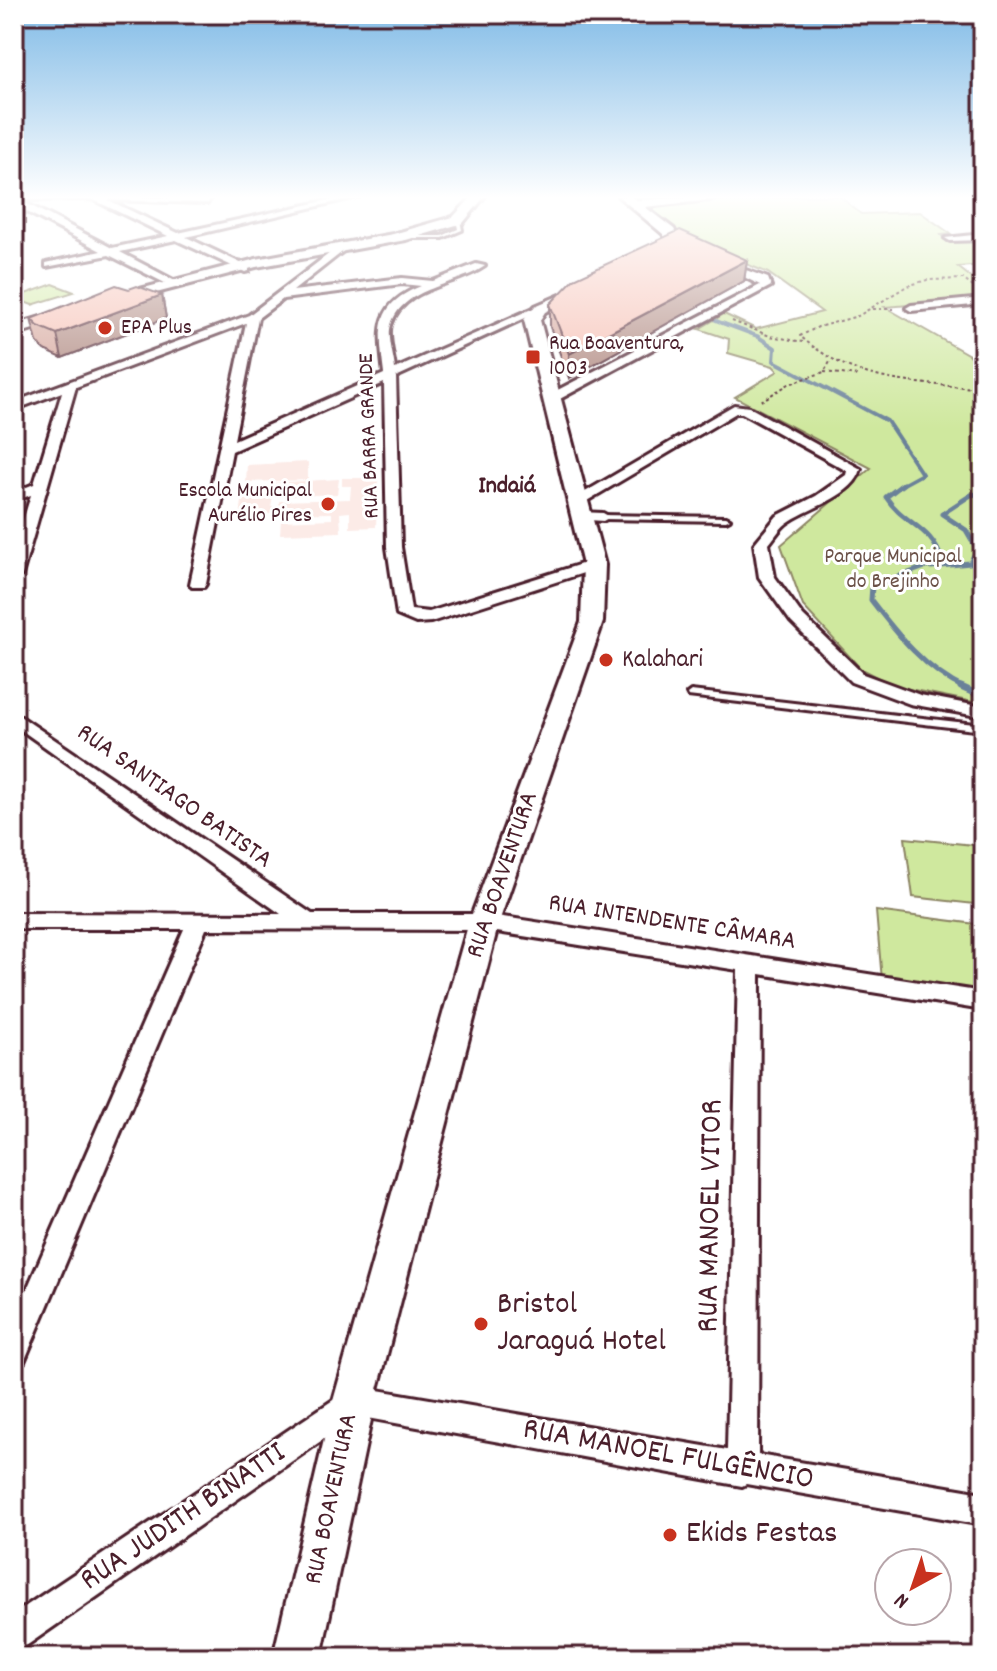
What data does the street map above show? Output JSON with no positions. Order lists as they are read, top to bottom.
{
  "streets": {
    "street": [
      "RUA BARRA GRANDE",
      "RUA SANTIAGO BATISTA",
      "RUA BOAVENTURA",
      "RUA INTENDENTE CÂMARA",
      "RUA MANOEL VITOR",
      "RUA MANOEL FULGÊNCIO",
      "RUA JUDITH BINATTI"
    ]
  },
  "crossings": [
    ["RUA BARRA GRANDE", "RUA BOAVENTURA"],
    ["RUA SANTIAGO BATISTA", "RUA INTENDENTE CÂMARA"],
    ["RUA BOAVENTURA", "RUA INTENDENTE CÂMARA"],
    ["RUA BOAVENTURA", "RUA MANOEL FULGÊNCIO"],
    ["RUA BOAVENTURA", "RUA JUDITH BINATTI"],
    ["RUA INTENDENTE CÂMARA", "RUA MANOEL VITOR"],
    ["RUA MANOEL VITOR", "RUA MANOEL FULGÊNCIO"],
    ["RUA MANOEL FULGÊNCIO", "RUA JUDITH BINATTI"]
  ],
  "districts": ["Indaiá"],
  "parks": ["Parque Municipal do Brejinho"],
  "places": {
    "other": [
      "EPA Plus",
      "Escola Municipal Aurélio Pires",
      "Kalahari",
      "Bristol Jaraguá Hotel",
      "Ekids Festas"
    ],
    "transit": ["Rua Boaventura, 1003"]
  },
  "north": "bottom left"
}
